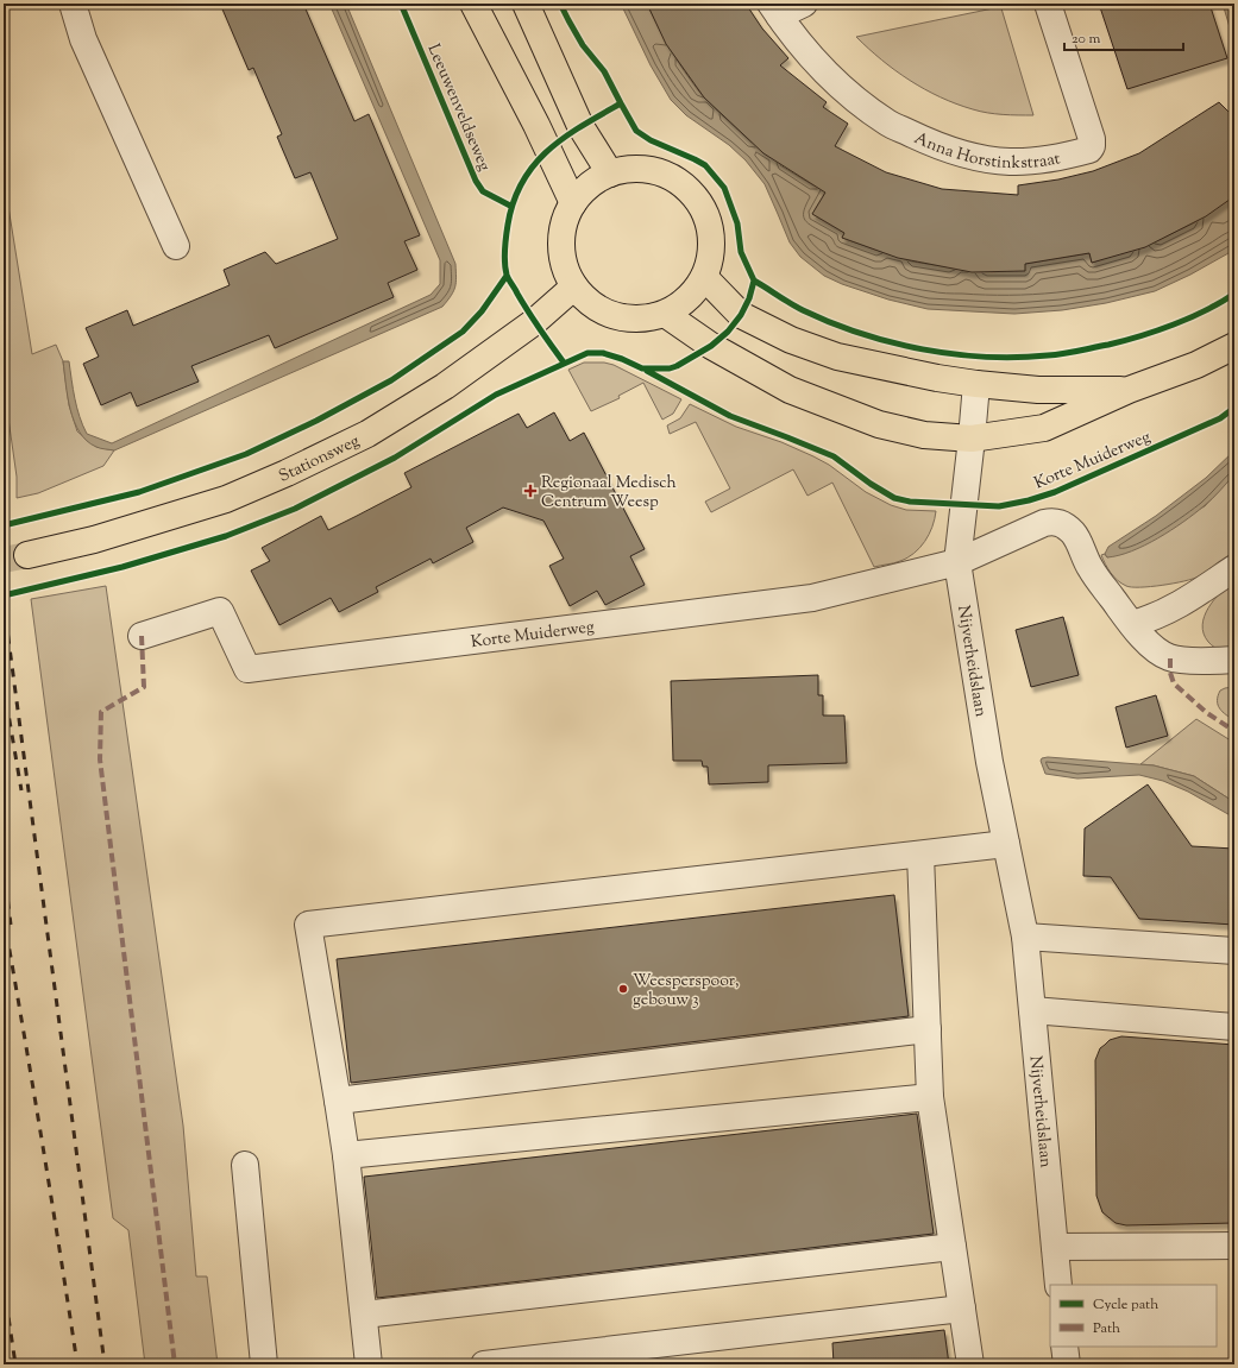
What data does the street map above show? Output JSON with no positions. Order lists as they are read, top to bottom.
{
  "streets": {
    "main road": ["Stationsweg"],
    "street": ["Anna Horstinkstraat", "Korte Muiderweg", "Nijverheidslaan"],
    "cycle path": ["Leeuwenveldseweg"]
  },
  "crossings": [
    ["Korte Muiderweg", "Nijverheidslaan"]
  ],
  "places": {
    "health": ["Regionaal Medisch Centrum Weesp"],
    "other": ["Weesperspoor, gebouw 3"]
  },
  "legend": ["Cycle path", "Path"],
  "scale_bar": "20 m"
}
